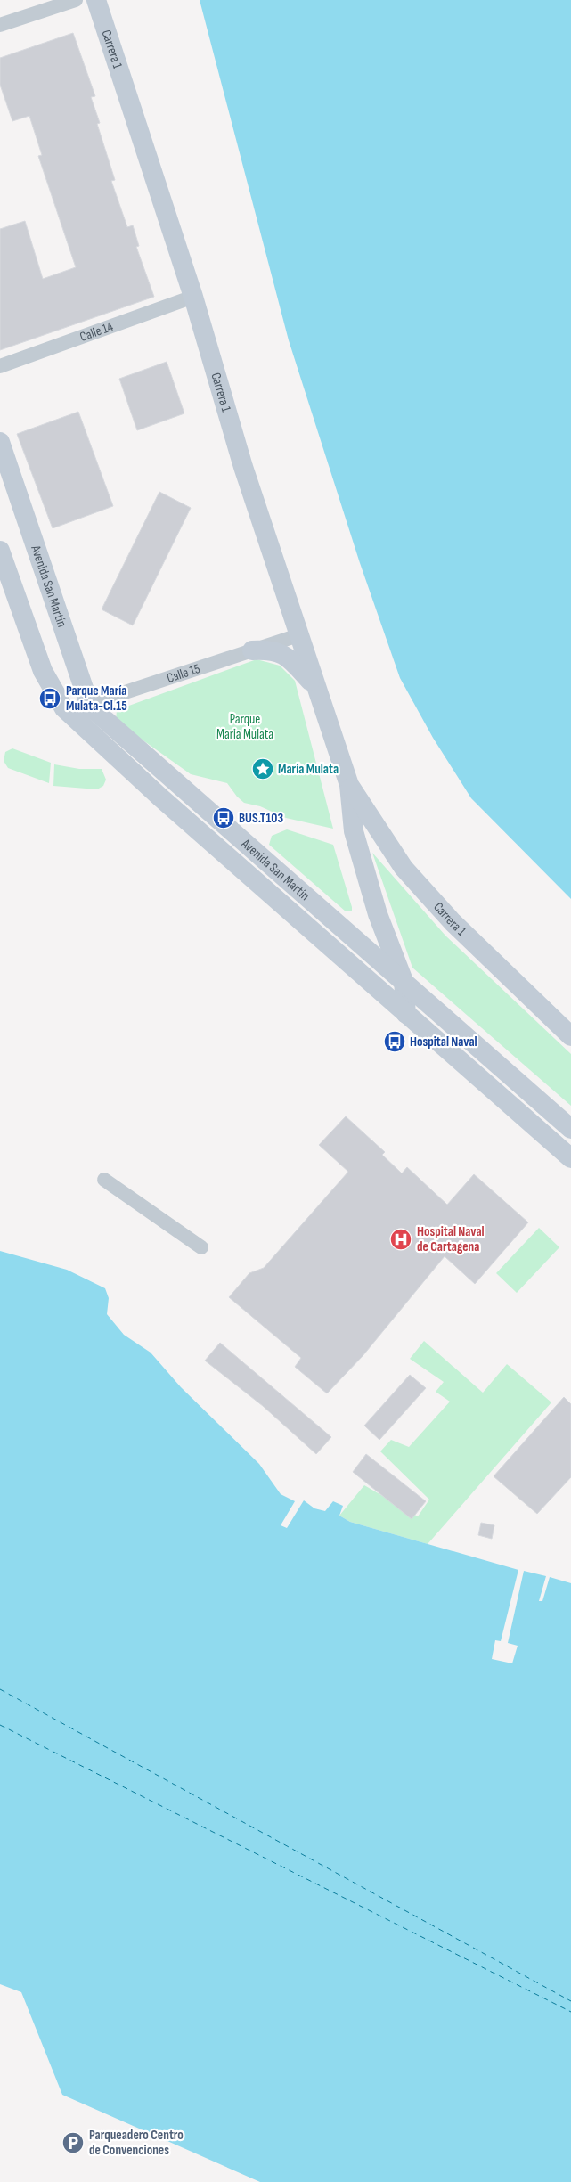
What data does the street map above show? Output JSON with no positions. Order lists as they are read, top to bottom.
{
  "streets": {
    "main road": ["Carrera 1", "Avenida San Martín"],
    "street": ["Calle 14", "Calle 15"]
  },
  "crossings": [
    ["Carrera 1", "Calle 14"],
    ["Carrera 1", "Avenida San Martín"],
    ["Carrera 1", "Calle 15"],
    ["Avenida San Martín", "Calle 15"]
  ],
  "parks": ["Parque Maria Mulata"],
  "places": {
    "bus stop": ["Parque María Mulata-Cl.15", "BUS.T103", "Hospital Naval"],
    "place": ["María Mulata"],
    "hospital": ["Hospital Naval de Cartagena"],
    "parking": ["Parqueadero Centro de Convenciones"]
  }
}
